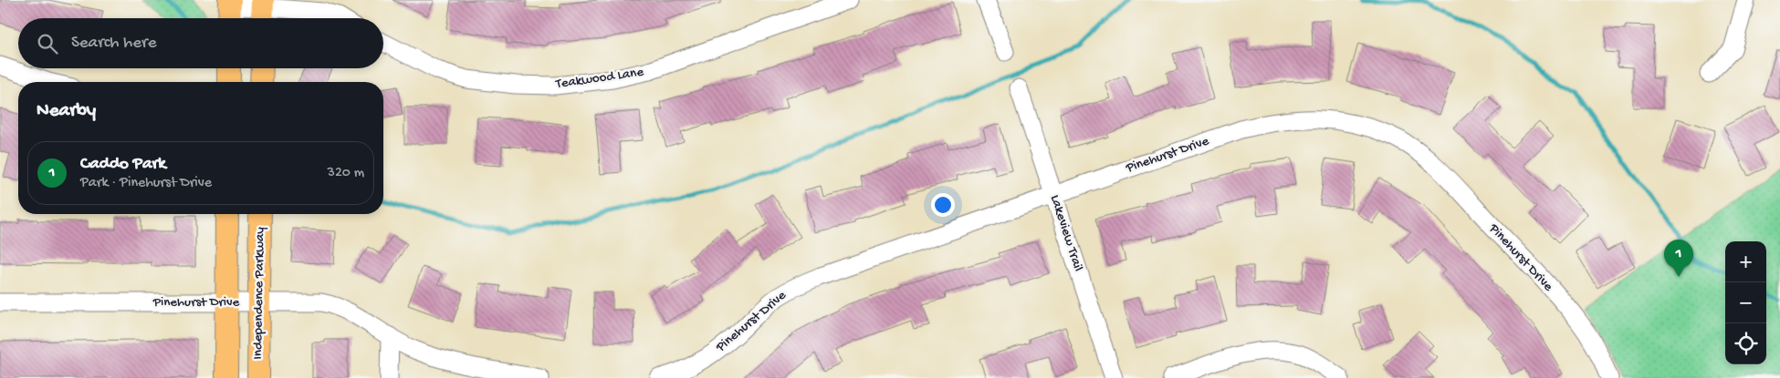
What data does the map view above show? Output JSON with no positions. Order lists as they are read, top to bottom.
{
  "streets": {
    "main road": ["Independence Parkway"],
    "street": ["Teakwood Lane", "Pinehurst Drive", "Lakeview Trail"]
  },
  "crossings": [
    ["Pinehurst Drive", "Lakeview Trail"],
    ["Pinehurst Drive", "Independence Parkway"]
  ],
  "page": {
    "search": "Search here",
    "heading": "Nearby",
    "list": [
      {
        "mark": "1",
        "name": "Caddo Park",
        "note": "Park · Pinehurst Drive",
        "value": "320 m"
      }
    ],
    "pins": "1",
    "map_buttons": ["+", "−"]
  }
}
